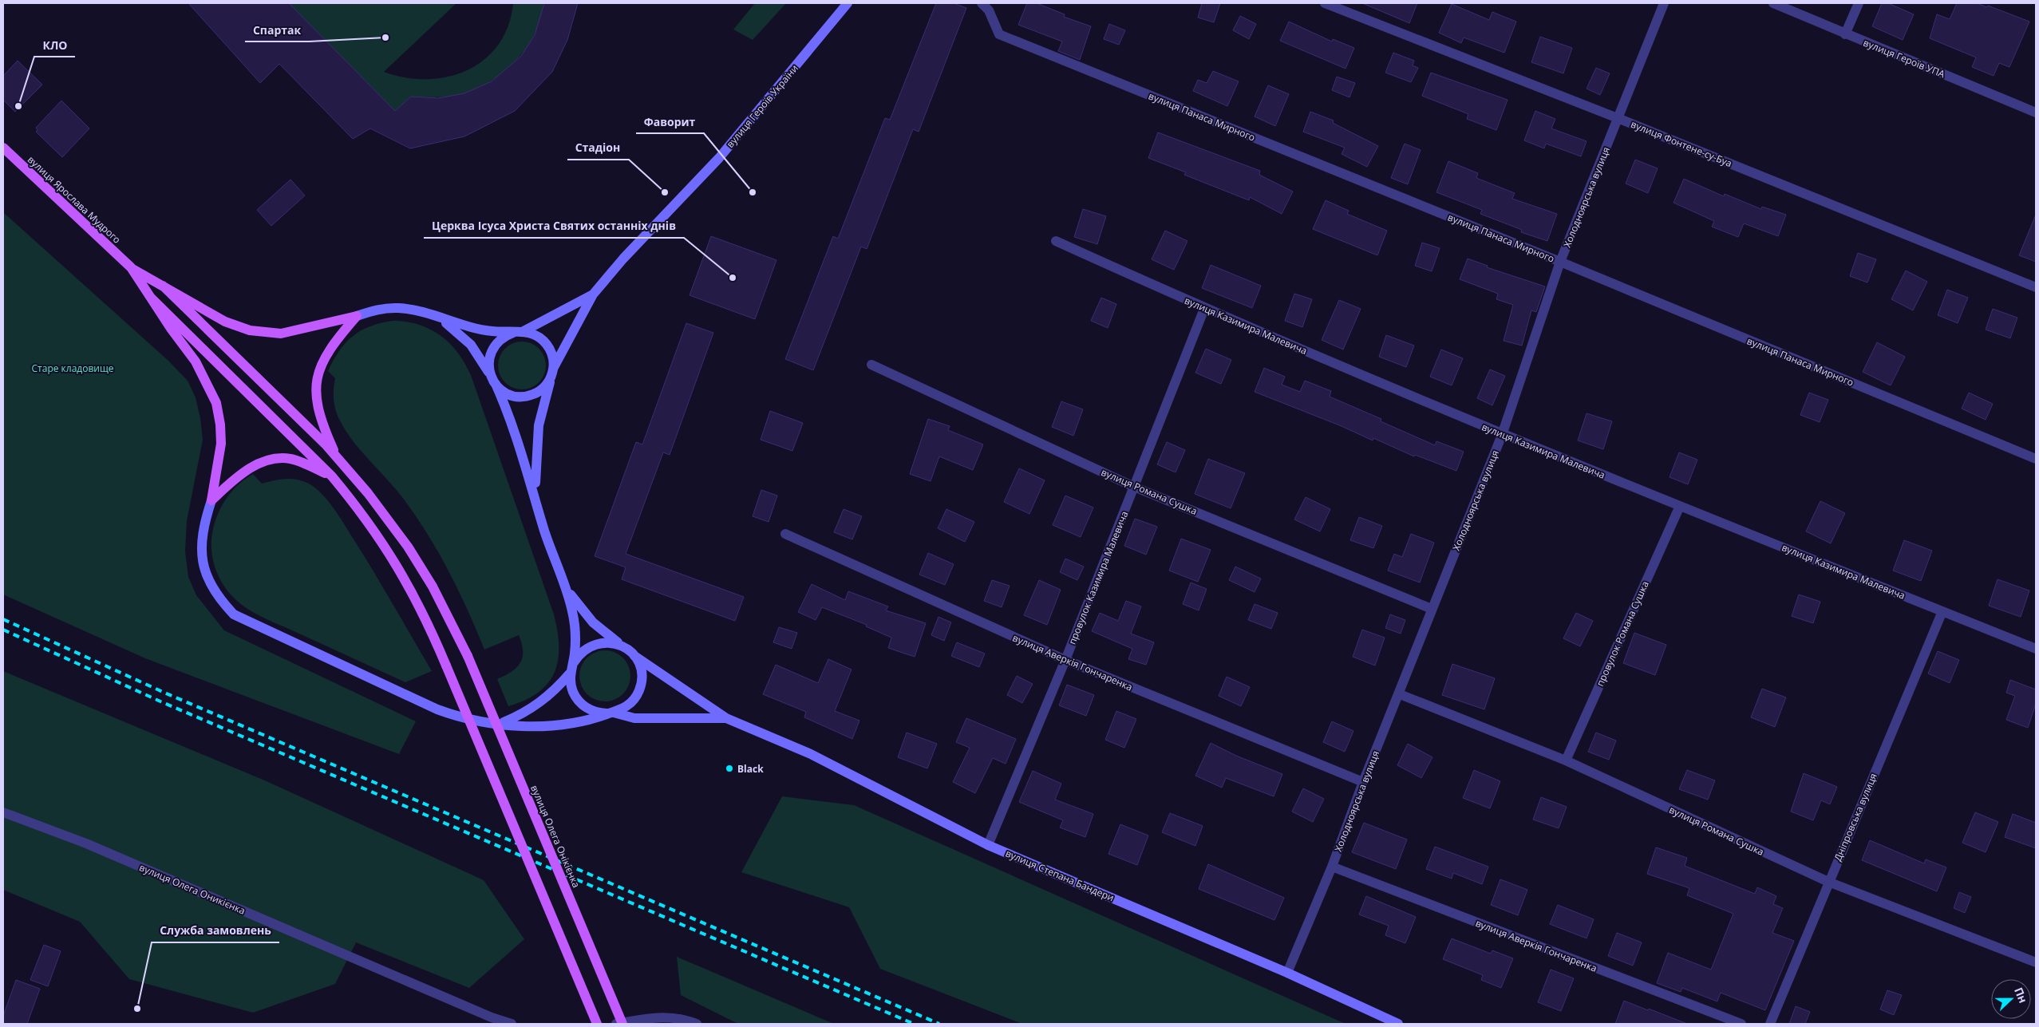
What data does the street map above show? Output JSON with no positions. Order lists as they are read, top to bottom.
{
  "streets": {
    "main road": [
      "вулиця Героїв України",
      "вулиця Ярослава Мудрого",
      "вулиця Олега Онікієнка",
      "вулиця Степана Бандери"
    ],
    "street": [
      "вулиця Героїв УПА",
      "вулиця Панаса Мирного",
      "вулиця Фонтене-су-Буа",
      "Холодноярська вулиця",
      "вулиця Казимира Малевича",
      "вулиця Романа Сушка",
      "провулок Казимира Малевича",
      "провулок Романа Сушка",
      "вулиця Аверкія Гончаренка",
      "Дніпровська вулиця",
      "вулиця Олега Оникієнка"
    ]
  },
  "crossings": [
    ["вулиця Панаса Мирного", "Холодноярська вулиця"],
    ["вулиця Фонтене-су-Буа", "Холодноярська вулиця"],
    ["Холодноярська вулиця", "вулиця Казимира Малевича"],
    ["Холодноярська вулиця", "вулиця Романа Сушка"],
    ["Холодноярська вулиця", "вулиця Аверкія Гончаренка"],
    ["Холодноярська вулиця", "вулиця Степана Бандери"],
    ["вулиця Казимира Малевича", "провулок Казимира Малевича"],
    ["вулиця Казимира Малевича", "провулок Романа Сушка"],
    ["вулиця Казимира Малевича", "Дніпровська вулиця"],
    ["вулиця Романа Сушка", "провулок Казимира Малевича"],
    ["вулиця Романа Сушка", "провулок Романа Сушка"],
    ["вулиця Романа Сушка", "Дніпровська вулиця"],
    ["провулок Казимира Малевича", "вулиця Аверкія Гончаренка"],
    ["провулок Казимира Малевича", "вулиця Степана Бандери"]
  ],
  "parks": ["Старе кладовище"],
  "places": [
    "Спартак",
    "КЛО",
    "Стадіон",
    "Фаворит",
    "Церква Ісуса Христа Святих останніх днів",
    "Black",
    "Служба замовлень"
  ],
  "north": "right"
}
